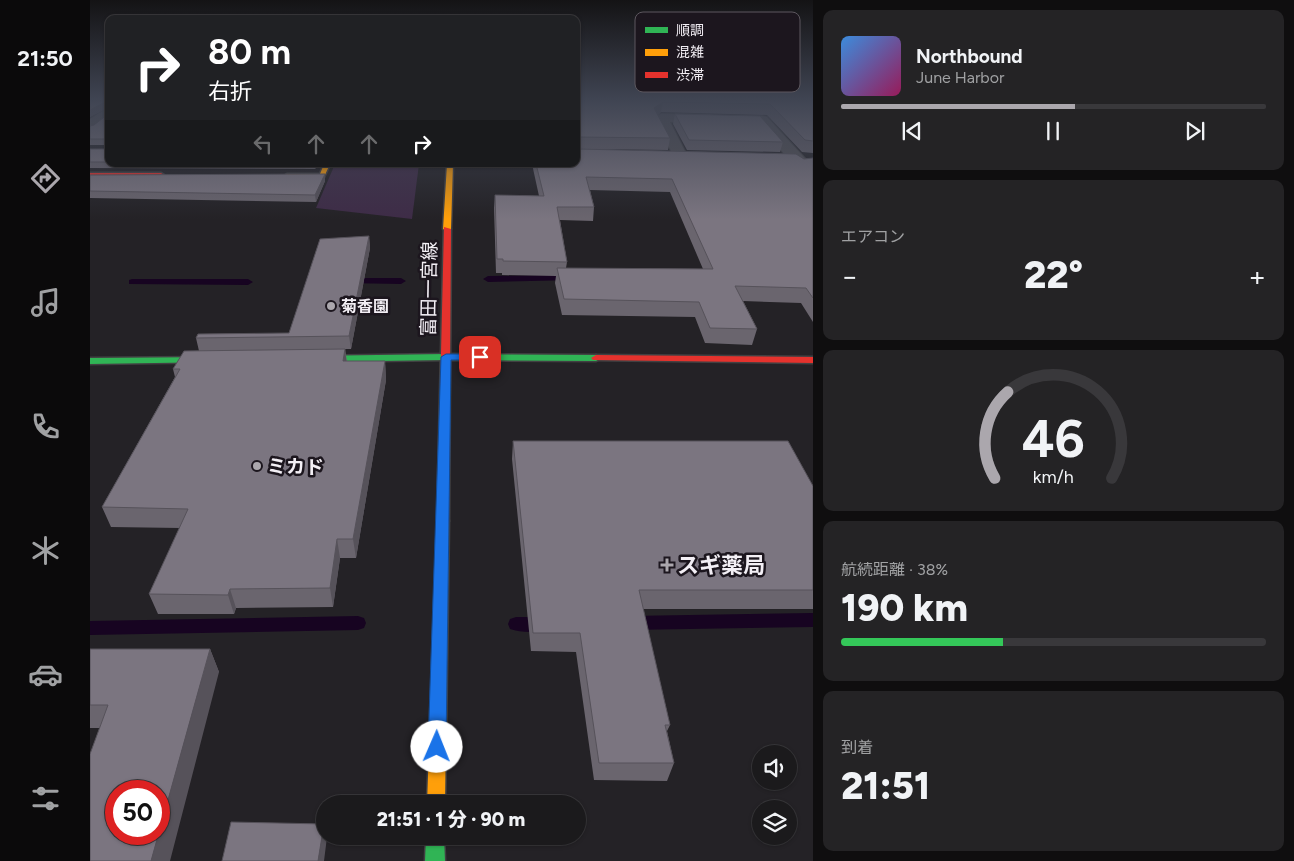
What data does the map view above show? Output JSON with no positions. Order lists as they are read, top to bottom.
{
  "streets": {
    "main road": ["富田一宮線"]
  },
  "places": {
    "other": ["菊香園", "ミカド"],
    "health": ["スギ薬局"]
  },
  "legend": ["順調", "混雑", "渋滞"],
  "page": {
    "tabs": "21:50",
    "turn": ["80 m", "右折"],
    "song": ["Northbound", "June Harbor"],
    "tile": [
      "エアコン",
      ["航続距離 · 38%", "190 km"],
      ["到着", "21:51"]
    ],
    "heat": ["−", "22°", "+"],
    "limit": "50",
    "trip": "21:51 · 1 分 · 90 m",
    "gauge": ["46", "km/h"]
  }
}
